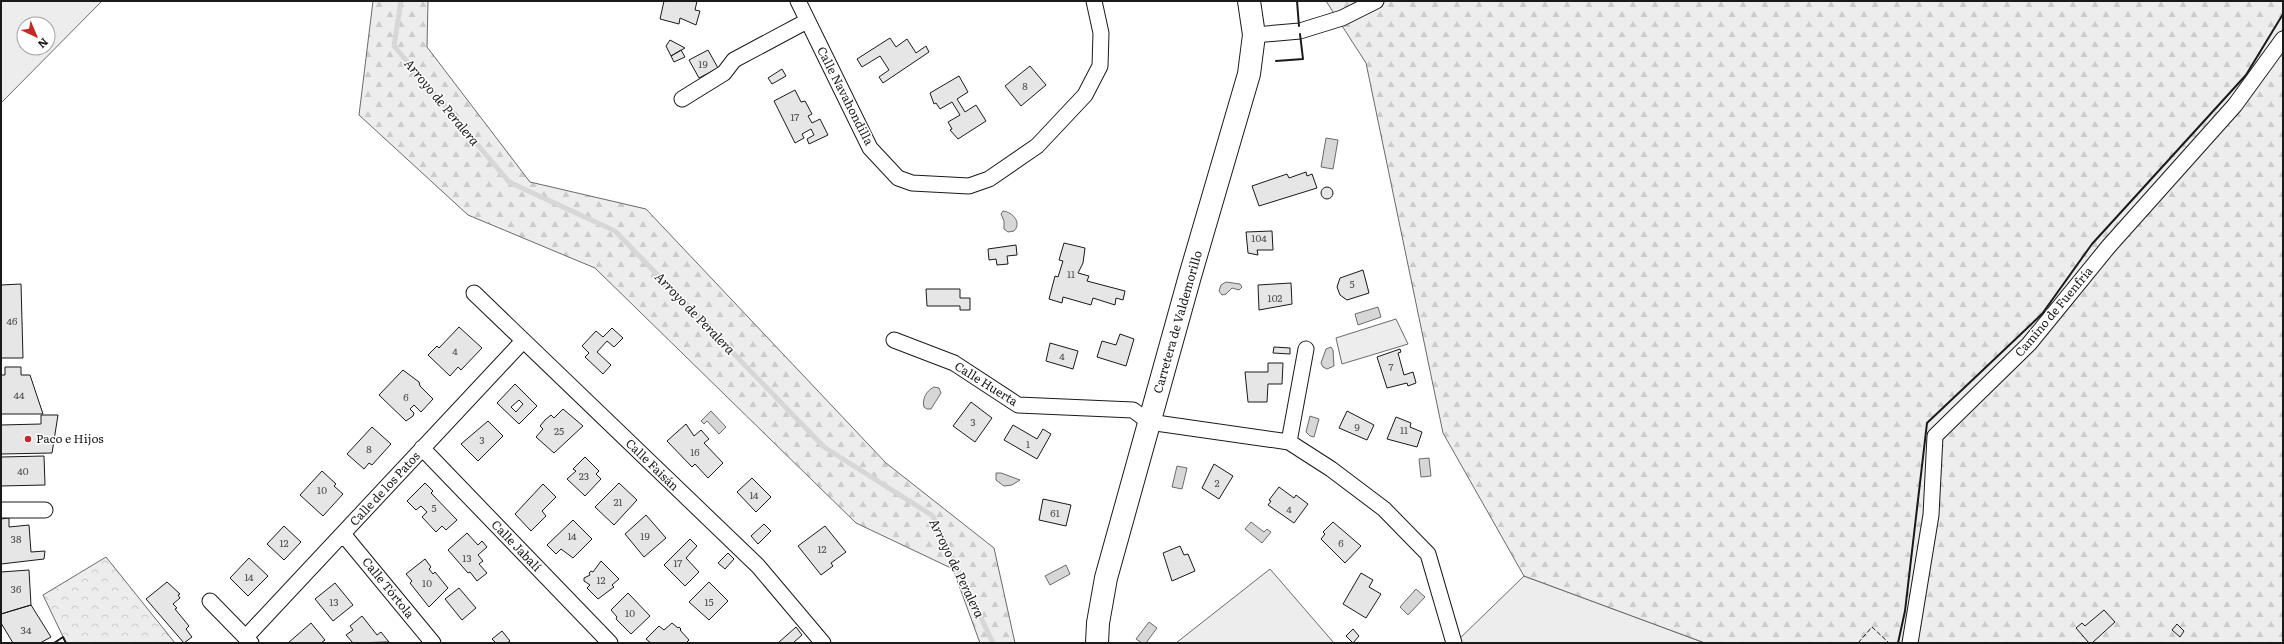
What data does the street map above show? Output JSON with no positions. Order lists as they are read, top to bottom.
{
  "streets": {
    "main road": ["Carretera de Valdemorillo"],
    "street": [
      "Calle Navahondilla",
      "Camino de Fuenfría",
      "Calle Huerta",
      "Calle Faisán",
      "Calle de los Patos",
      "Calle Jabalí",
      "Calle Tórtola"
    ]
  },
  "crossings": [
    ["Carretera de Valdemorillo", "Calle Huerta"],
    ["Calle Faisán", "Calle de los Patos"],
    ["Calle de los Patos", "Calle Jabalí"],
    ["Calle de los Patos", "Calle Tórtola"]
  ],
  "water": ["Arroyo de Peralera"],
  "places": ["Paco e Hijos"],
  "house_numbers": [
    "19",
    "8",
    "17",
    "104",
    "11",
    "5",
    "102",
    "46",
    "4",
    "4",
    "7",
    "44",
    "6",
    "3",
    "9",
    "11",
    "25",
    "3",
    "1",
    "8",
    "16",
    "40",
    "23",
    "2",
    "10",
    "14",
    "21",
    "5",
    "4",
    "61",
    "14",
    "19",
    "38",
    "12",
    "6",
    "12",
    "13",
    "17",
    "14",
    "12",
    "10",
    "36",
    "13",
    "15",
    "10",
    "34"
  ],
  "north": "bottom right"
}
